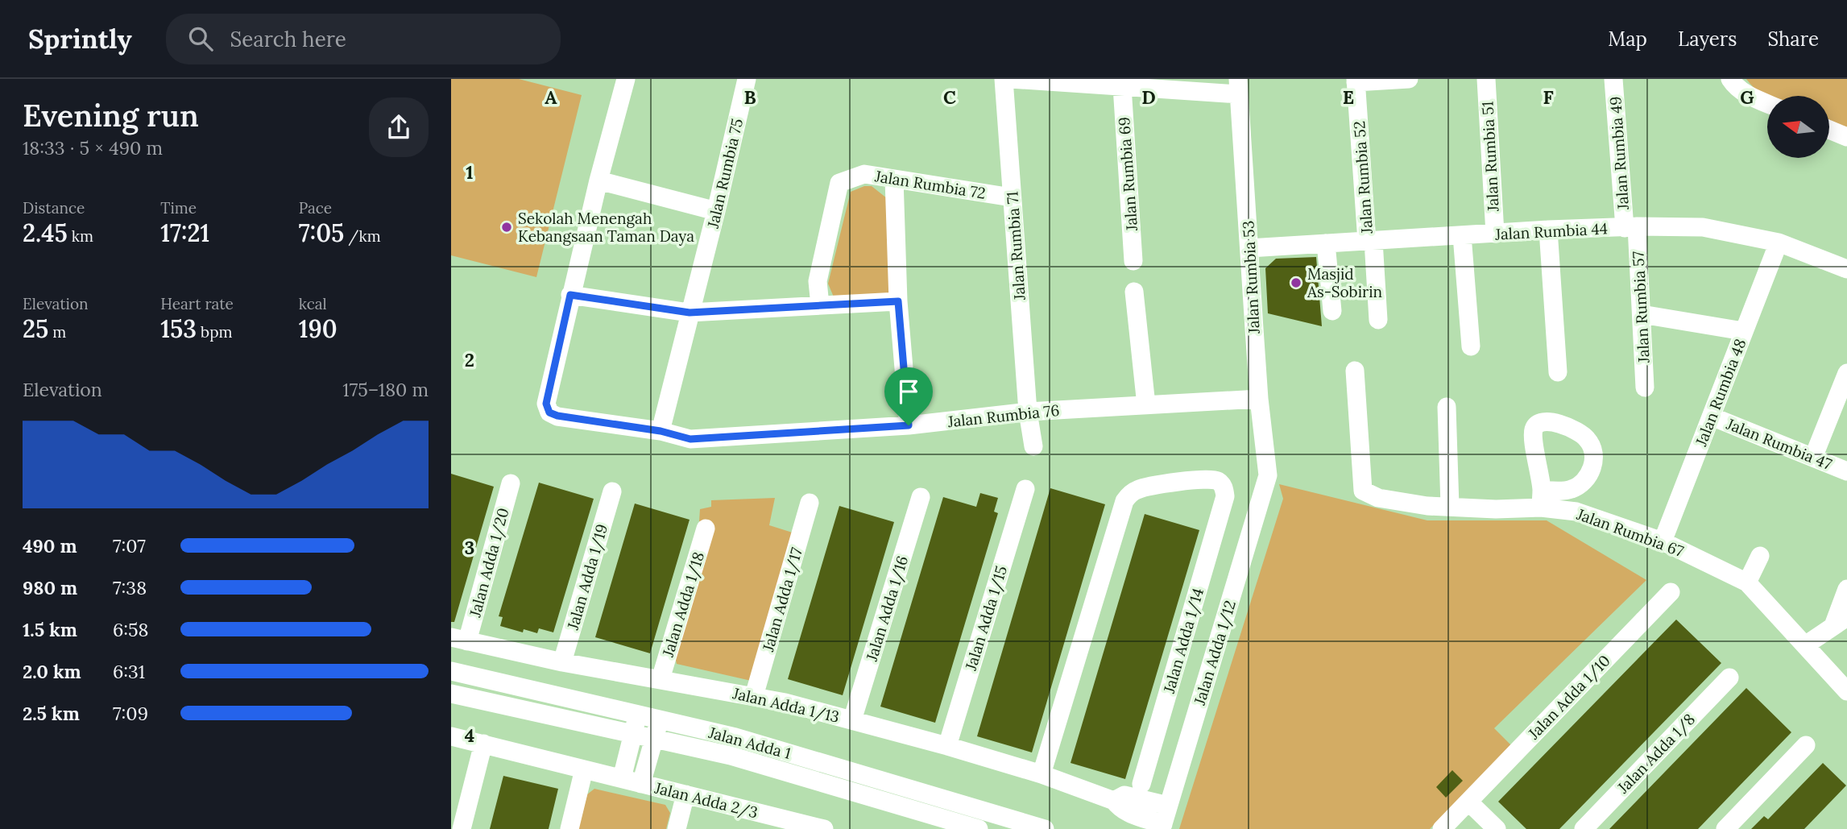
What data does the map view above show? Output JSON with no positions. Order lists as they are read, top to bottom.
{
  "streets": {
    "street": [
      "Jalan Rumbia 49",
      "Jalan Rumbia 51",
      "Jalan Rumbia 75",
      "Jalan Rumbia 69",
      "Jalan Rumbia 52",
      "Jalan Rumbia 72",
      "Jalan Rumbia 44",
      "Jalan Rumbia 71",
      "Jalan Rumbia 53",
      "Jalan Rumbia 57",
      "Jalan Rumbia 48",
      "Jalan Rumbia 76",
      "Jalan Rumbia 47",
      "Jalan Rumbia 67",
      "Jalan Adda 1/20",
      "Jalan Adda 1/19",
      "Jalan Adda 1/17",
      "Jalan Adda 1/18",
      "Jalan Adda 1/16",
      "Jalan Adda 1/15",
      "Jalan Adda 1/14",
      "Jalan Adda 1/12",
      "Jalan Adda 1/10",
      "Jalan Adda 1/13",
      "Jalan Adda 1",
      "Jalan Adda 1/8",
      "Jalan Adda 2/3"
    ]
  },
  "crossings": [
    ["Jalan Rumbia 49", "Jalan Rumbia 44"],
    ["Jalan Rumbia 49", "Jalan Rumbia 57"],
    ["Jalan Rumbia 51", "Jalan Rumbia 44"],
    ["Jalan Rumbia 75", "Jalan Rumbia 76"],
    ["Jalan Rumbia 52", "Jalan Rumbia 44"],
    ["Jalan Rumbia 72", "Jalan Rumbia 71"],
    ["Jalan Rumbia 44", "Jalan Rumbia 53"],
    ["Jalan Rumbia 44", "Jalan Rumbia 57"],
    ["Jalan Rumbia 44", "Jalan Rumbia 48"],
    ["Jalan Rumbia 71", "Jalan Rumbia 76"],
    ["Jalan Rumbia 53", "Jalan Rumbia 76"],
    ["Jalan Rumbia 53", "Jalan Adda 1/12"],
    ["Jalan Rumbia 48", "Jalan Rumbia 47"],
    ["Jalan Rumbia 48", "Jalan Rumbia 67"],
    ["Jalan Adda 1/20", "Jalan Adda 1/13"],
    ["Jalan Adda 1/19", "Jalan Adda 1/13"],
    ["Jalan Adda 1/17", "Jalan Adda 1/13"],
    ["Jalan Adda 1/18", "Jalan Adda 1/13"],
    ["Jalan Adda 1/16", "Jalan Adda 1/13"],
    ["Jalan Adda 1/15", "Jalan Adda 1/13"],
    ["Jalan Adda 1/14", "Jalan Adda 1/13"]
  ],
  "places": ["Sekolah Menengah Kebangsaan Taman Daya", "Masjid As-Sobirin"],
  "north": "left",
  "page": {
    "header": "Sprintly",
    "search": "Search here",
    "nav": ["Map", "Layers", "Share"],
    "heading": ["Evening run", "18:33 · 5 × 490 m"],
    "stats": [
      ["Distance", "2.45 km"],
      ["Time", "17:21"],
      ["Pace", "7:05 /km"],
      ["Elevation", "25 m"],
      ["Heart rate", "153 bpm"],
      ["kcal", "190"]
    ],
    "chart": ["Elevation", "175–180 m"],
    "list": [
      {
        "name": "490 m",
        "note": "7:07"
      },
      {
        "name": "980 m",
        "note": "7:38"
      },
      {
        "name": "1.5 km",
        "note": "6:58"
      },
      {
        "name": "2.0 km",
        "note": "6:31"
      },
      {
        "name": "2.5 km",
        "note": "7:09"
      }
    ]
  },
  "grid": {
    "columns": [
      "A",
      "B",
      "C",
      "D",
      "E",
      "F",
      "G"
    ],
    "rows": [
      "1",
      "2",
      "3",
      "4"
    ]
  }
}
